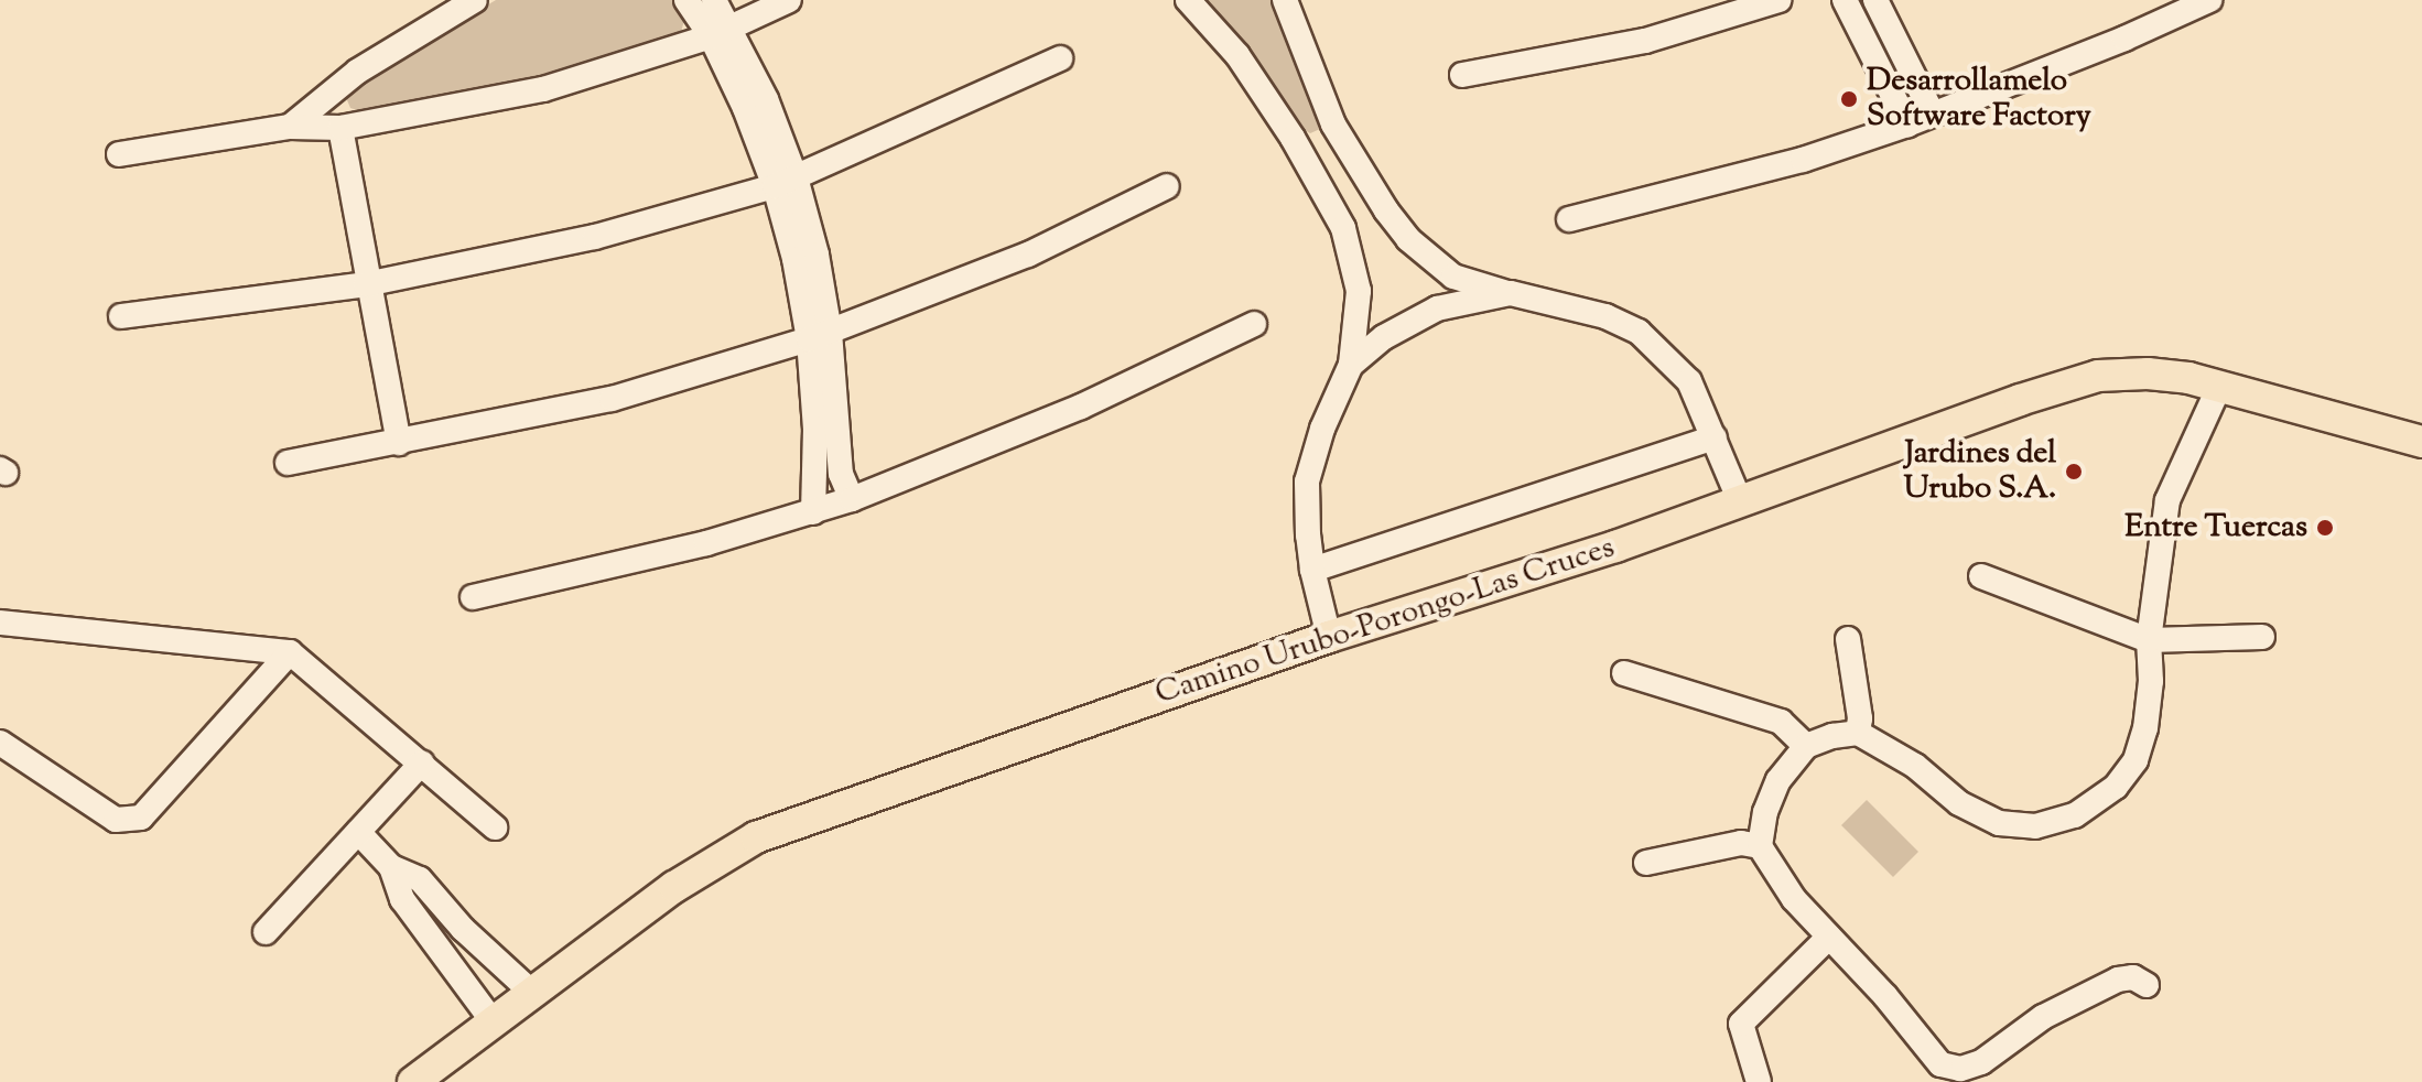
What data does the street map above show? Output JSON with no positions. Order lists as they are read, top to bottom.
{
  "streets": {
    "main road": ["Camino Urubo-Porongo-Las Cruces"]
  },
  "places": ["Desarrollamelo Software Factory", "Jardines del Urubo S.A.", "Entre Tuercas"]
}
